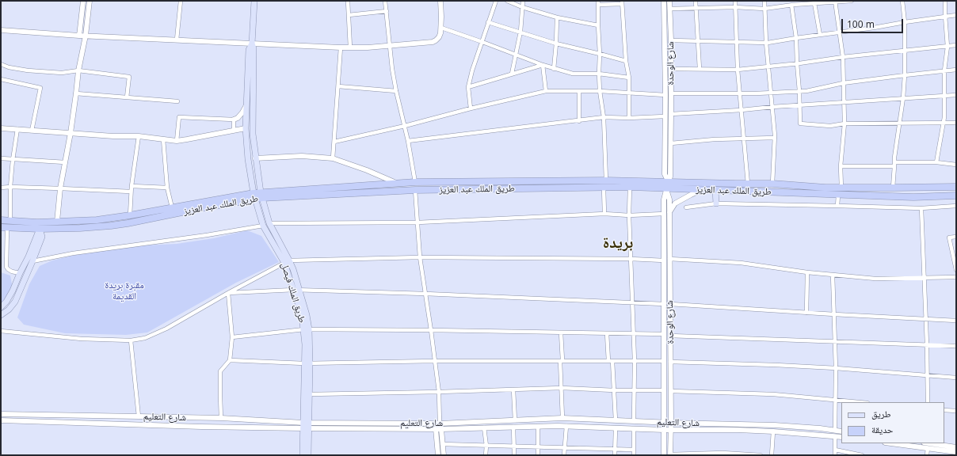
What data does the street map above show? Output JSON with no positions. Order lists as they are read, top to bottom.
{
  "streets": {
    "highway": ["طريق الملك عبد العزيز"],
    "main road": ["طريق الملك فيصل"],
    "street": ["شارع الوحدة", "شارع التعليم"]
  },
  "crossings": [
    ["شارع الوحدة", "طريق الملك عبد العزيز"],
    ["شارع الوحدة", "شارع التعليم"],
    ["طريق الملك عبد العزيز", "طريق الملك فيصل"],
    ["طريق الملك فيصل", "شارع التعليم"]
  ],
  "districts": ["بريدة"],
  "parks": ["مقبرة بريدة القديمة"],
  "legend": ["طريق", "حديقة"],
  "scale_bar": "100 m"
}
